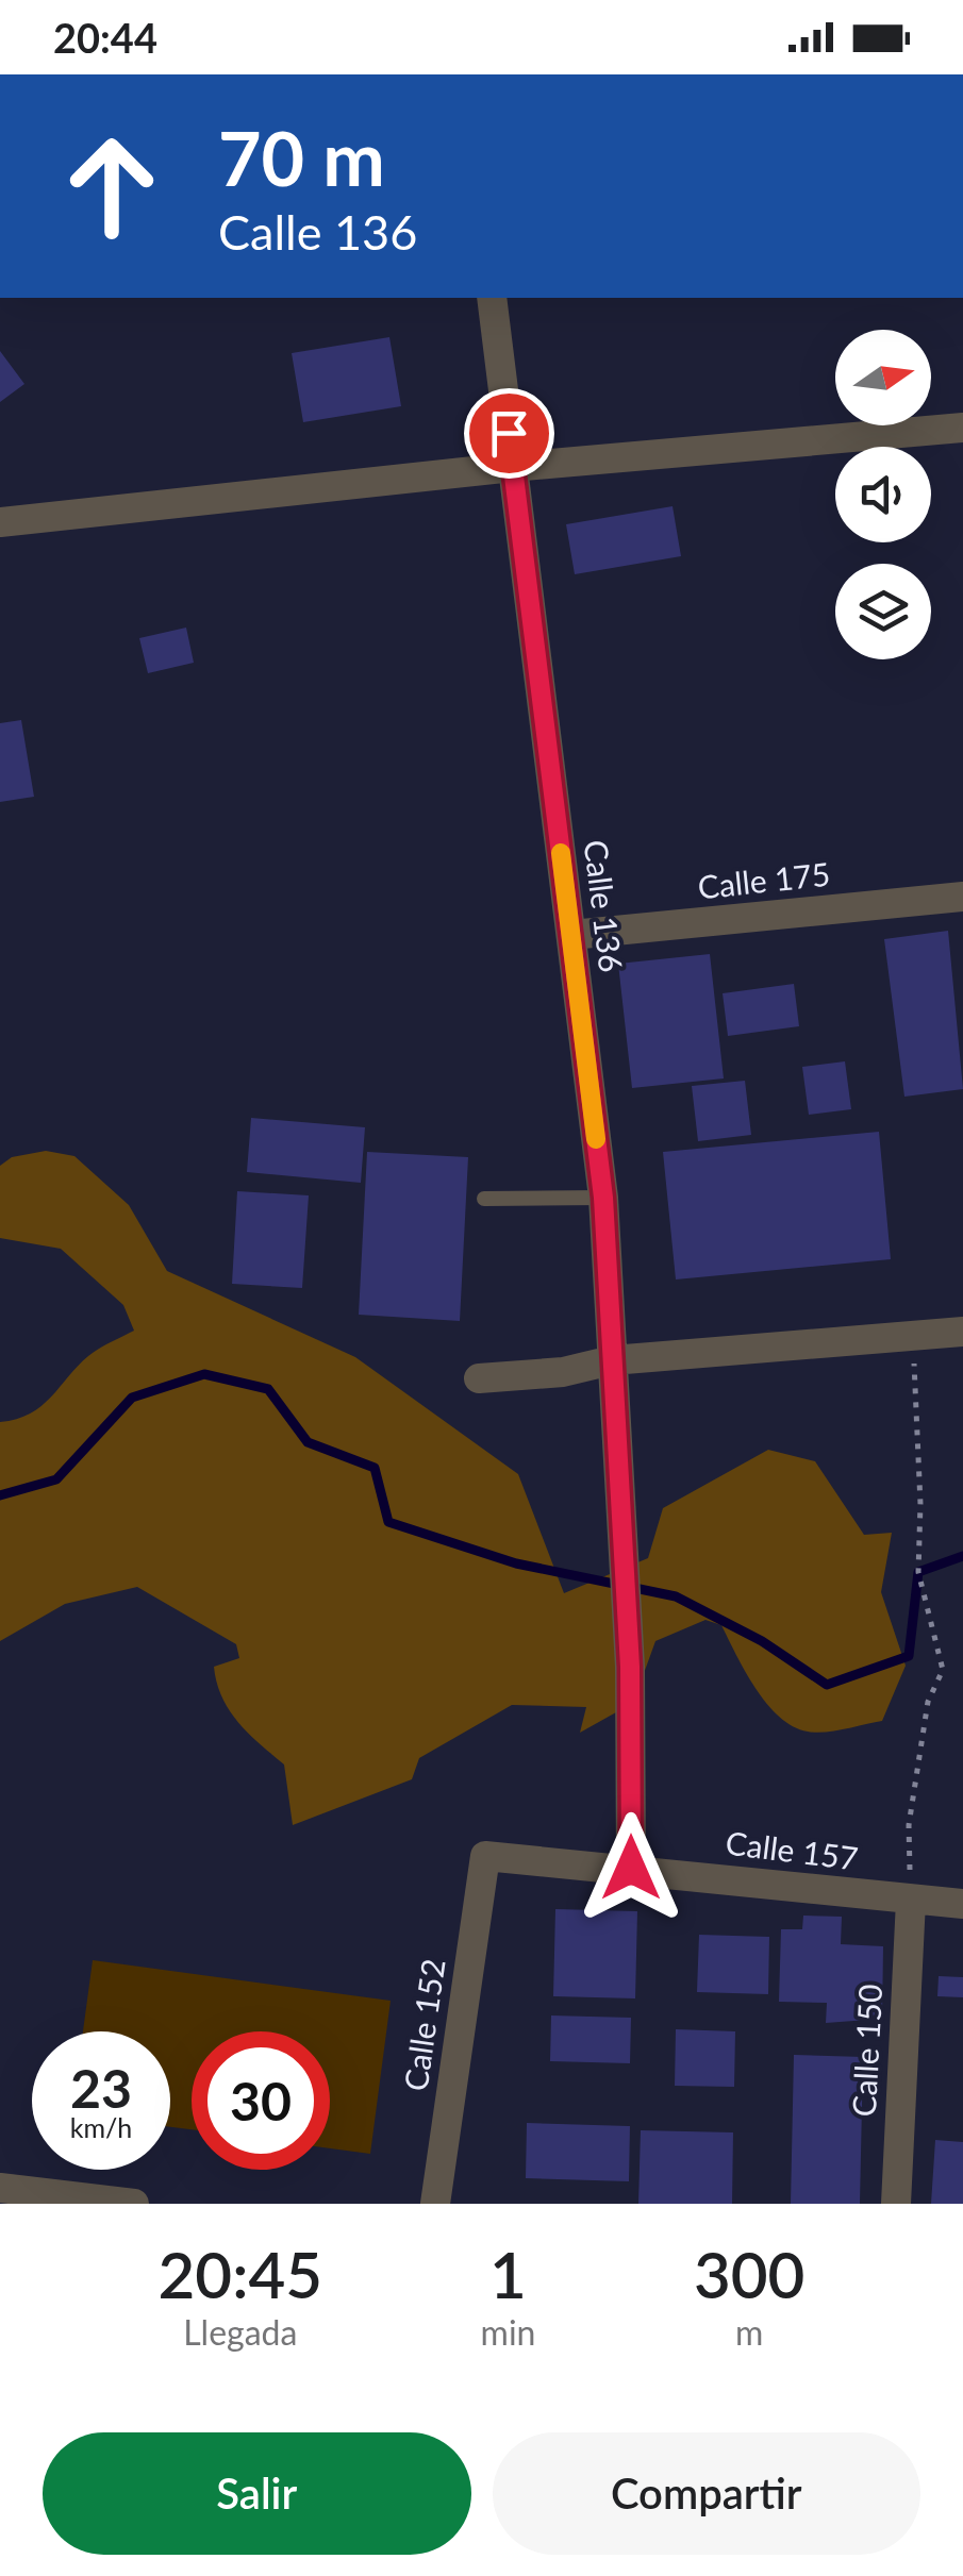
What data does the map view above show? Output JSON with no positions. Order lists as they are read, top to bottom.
{
  "streets": {
    "street": [
      "Calle 175",
      "Calle 136",
      "Calle 157",
      "Calle 152",
      "Calle 150"
    ]
  },
  "crossings": [
    ["Calle 175", "Calle 136"],
    ["Calle 136", "Calle 157"],
    ["Calle 157", "Calle 152"],
    ["Calle 157", "Calle 150"]
  ],
  "north": "right",
  "page": {
    "status": "20:44",
    "turn": ["70 m", "Calle 136"],
    "speed": "23 km/h",
    "limit": "30",
    "eta": [
      "20:45",
      "Llegada",
      "1",
      "min",
      "300",
      "m"
    ],
    "buttons": ["Salir", "Compartir"]
  }
}
